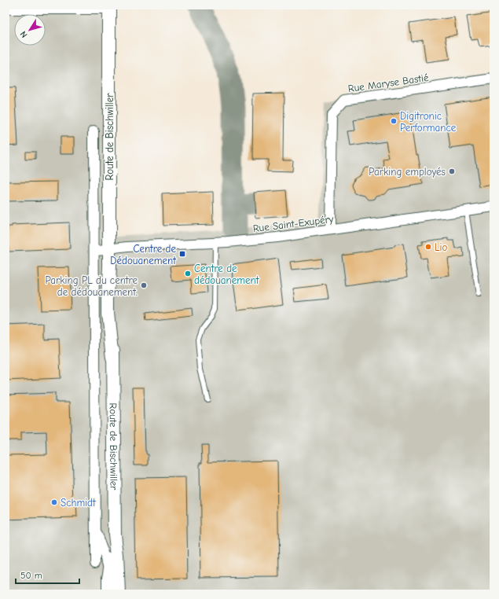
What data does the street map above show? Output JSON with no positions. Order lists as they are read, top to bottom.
{
  "streets": {
    "street": ["Rue Maryse Bastié", "Route de Bischwiller", "Rue Saint-Exupéry"]
  },
  "crossings": [
    ["Rue Maryse Bastié", "Rue Saint-Exupéry"],
    ["Route de Bischwiller", "Rue Saint-Exupéry"]
  ],
  "places": {
    "other": [
      "Digitronic Performance",
      "Parking employés",
      "Lio",
      "Centre de dédouanement",
      "Parking PL du centre de dédouanement.",
      "Schmidt"
    ],
    "transit": ["Centre de Dédouanement"]
  },
  "scale_bar": "50 m",
  "north": "bottom left"
}
